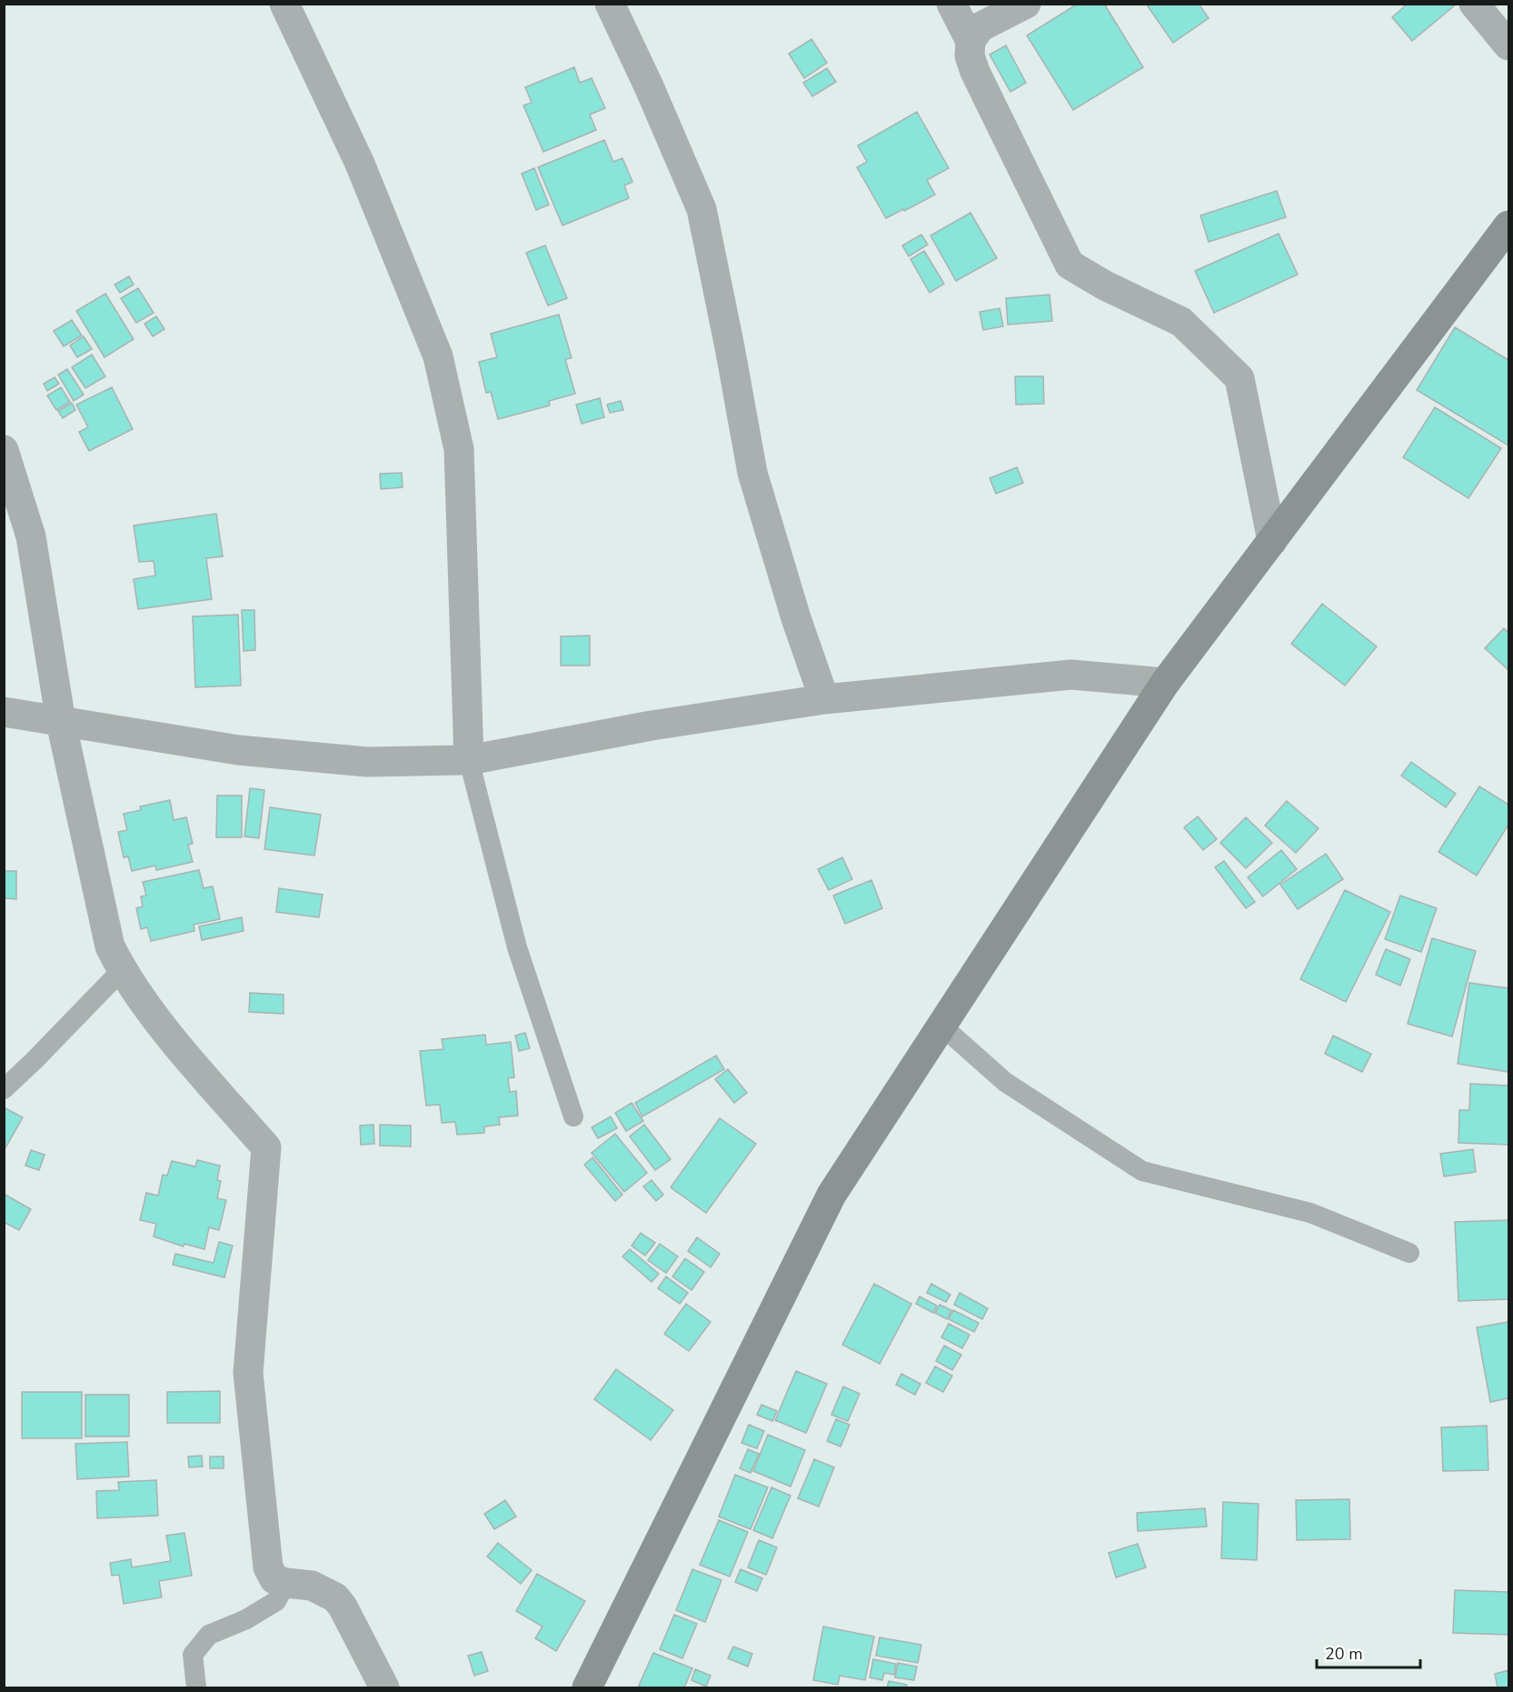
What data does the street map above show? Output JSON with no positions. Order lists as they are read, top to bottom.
{
  "scale_bar": "20 m"
}
